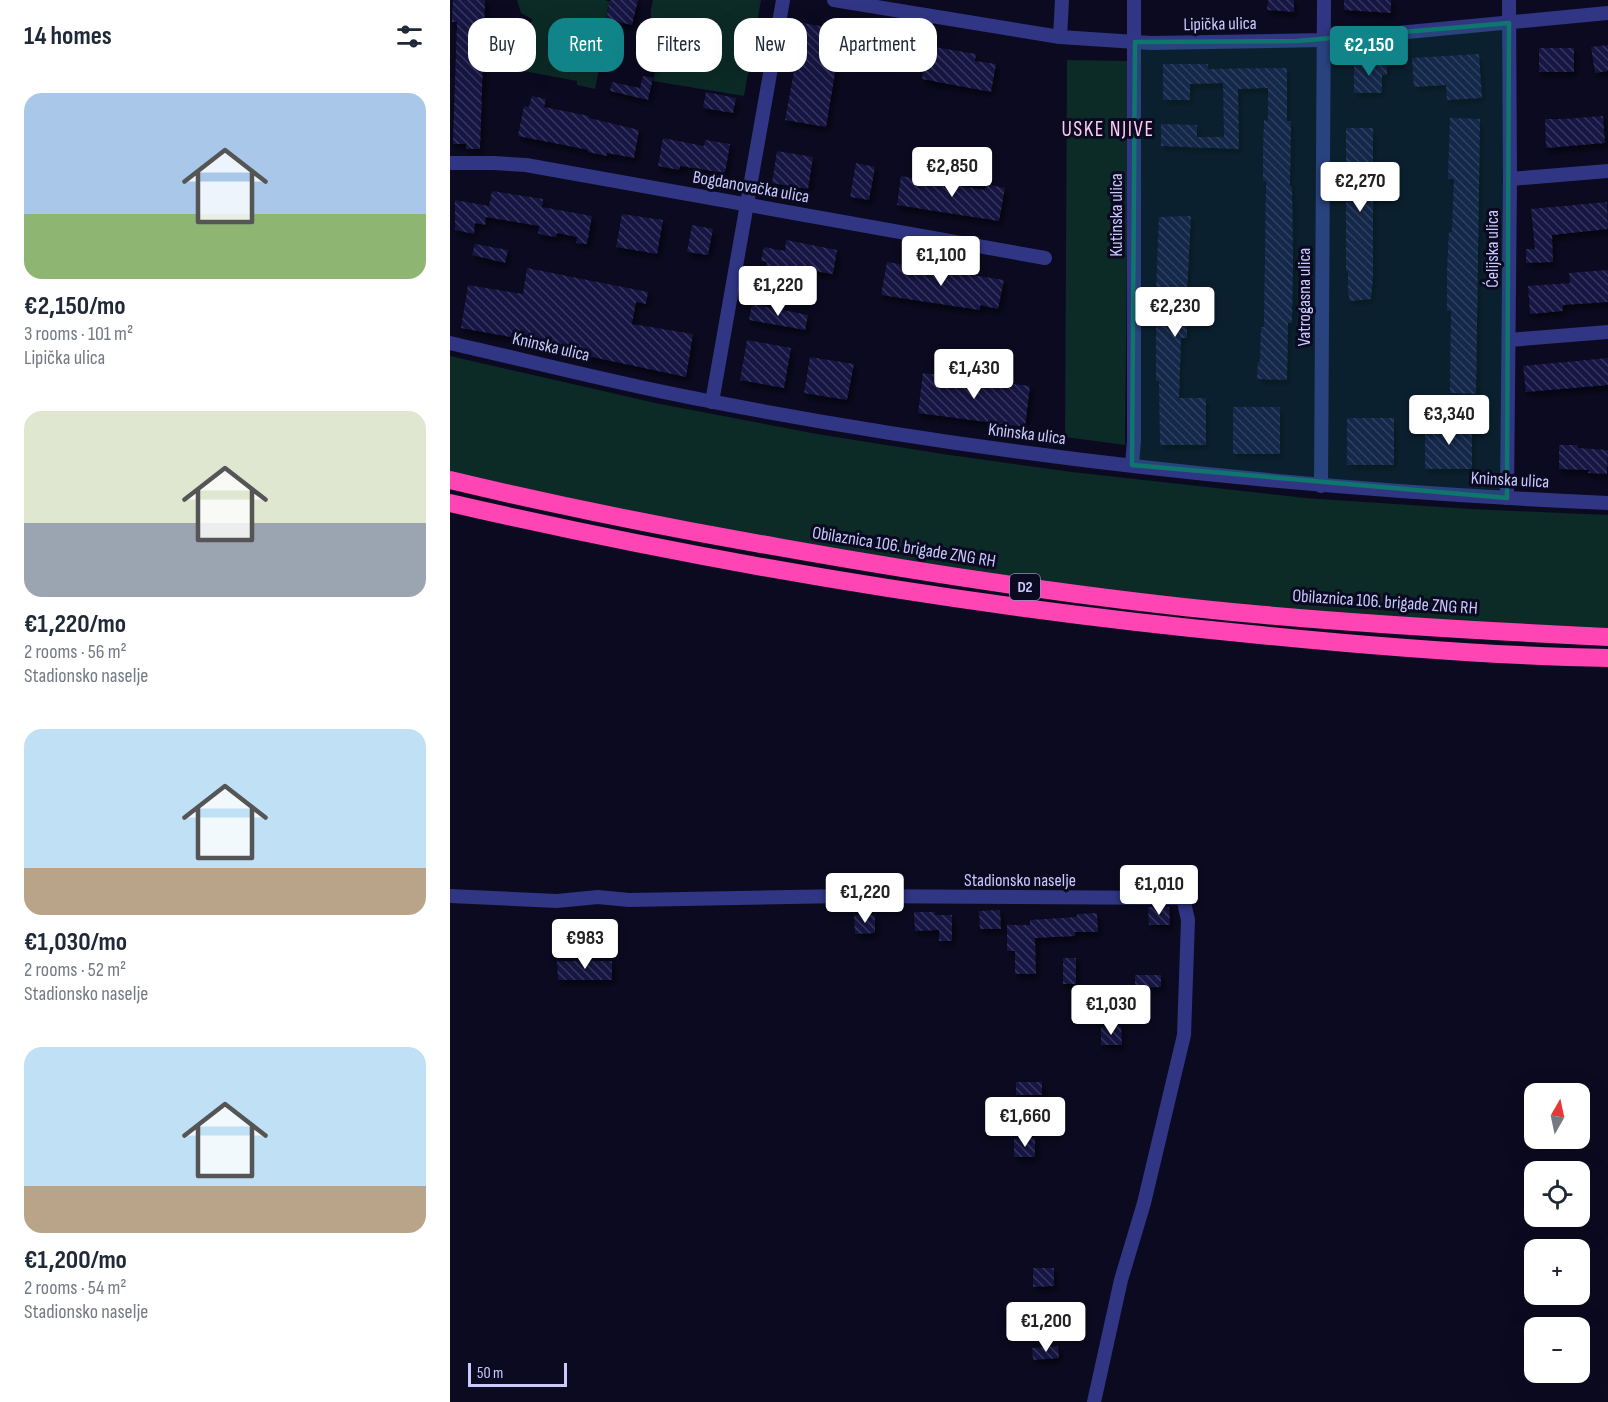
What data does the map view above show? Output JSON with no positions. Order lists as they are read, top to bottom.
{
  "streets": {
    "highway": ["Obilaznica 106. brigade ZNG RH", "D2"],
    "street": [
      "Lipička ulica",
      "Bogdanovačka ulica",
      "Kutinska ulica",
      "Ćelijska ulica",
      "Vatrogasna ulica",
      "Kninska ulica",
      "Stadionsko naselje"
    ]
  },
  "crossings": [
    ["Lipička ulica", "Kutinska ulica"],
    ["Lipička ulica", "Ćelijska ulica"],
    ["Lipička ulica", "Vatrogasna ulica"],
    ["Kutinska ulica", "Kninska ulica"],
    ["Ćelijska ulica", "Kninska ulica"],
    ["Vatrogasna ulica", "Kninska ulica"]
  ],
  "districts": ["USKE NJIVE"],
  "scale_bar": "50 m",
  "north": "top",
  "page": {
    "heading": "14 homes",
    "chip": [
      "Buy",
      "Rent",
      "Filters",
      "New",
      "Apartment"
    ],
    "price": [
      "€2,150",
      "€2,850",
      "€2,270",
      "€1,100",
      "€1,220",
      "€2,230",
      "€1,430",
      "€3,340",
      "€1,010",
      "€1,220",
      "€983",
      "€1,030",
      "€1,660",
      "€1,200"
    ],
    "list": [
      {
        "name": "€2,150/mo",
        "note": "3 rooms · 101 m² · Lipička ulica"
      },
      {
        "name": "€1,220/mo",
        "note": "2 rooms · 56 m² · Stadionsko naselje"
      },
      {
        "name": "€1,030/mo",
        "note": "2 rooms · 52 m² · Stadionsko naselje"
      },
      {
        "name": "€1,200/mo",
        "note": "2 rooms · 54 m² · Stadionsko naselje"
      }
    ],
    "map_buttons": ["+", "−"],
    "scale": "50 m"
  }
}
